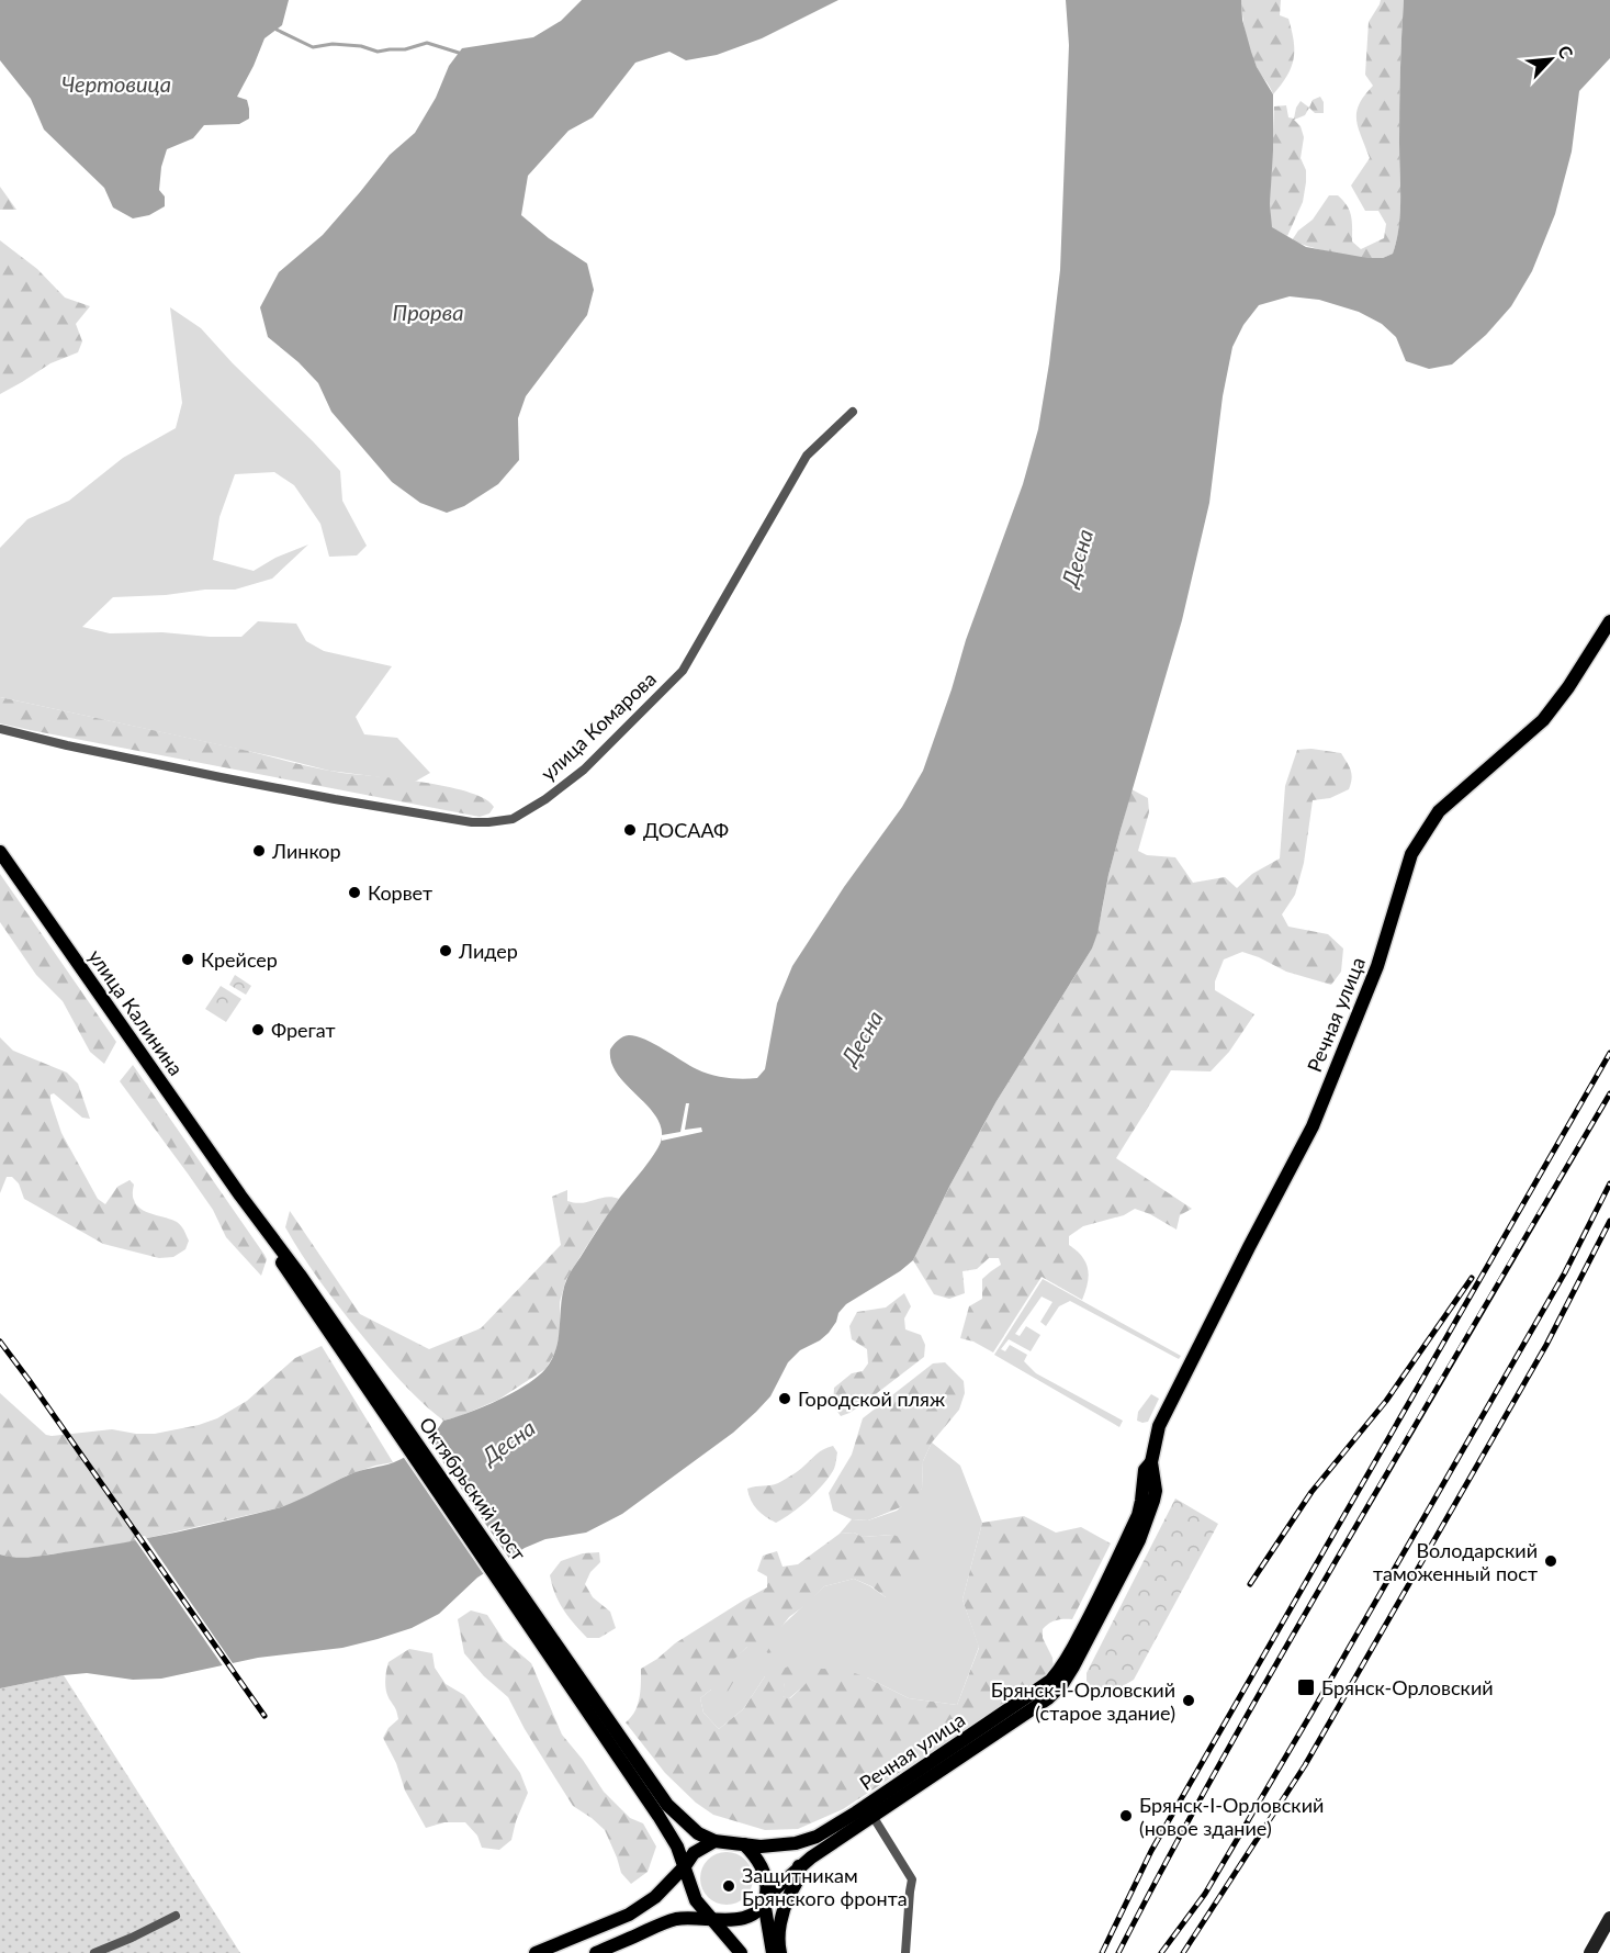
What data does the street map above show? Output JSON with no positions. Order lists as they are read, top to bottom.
{
  "streets": {
    "main road": ["улица Калинина", "Речная улица", "Октябрьский мост"],
    "street": ["улица Комарова"]
  },
  "crossings": [
    ["улица Калинина", "Октябрьский мост"]
  ],
  "water": ["Чертовица", "Прорва", "Десна"],
  "places": {
    "other": [
      "ДОСААФ",
      "Линкор",
      "Корвет",
      "Лидер",
      "Крейсер",
      "Фрегат",
      "Городской пляж",
      "Володарский таможенный пост",
      "Брянск-I-Орловский (старое здание)",
      "Брянск-I-Орловский (новое здание)",
      "Защитникам Брянского фронта"
    ],
    "transit": ["Брянск-Орловский"]
  },
  "north": "top right"
}
